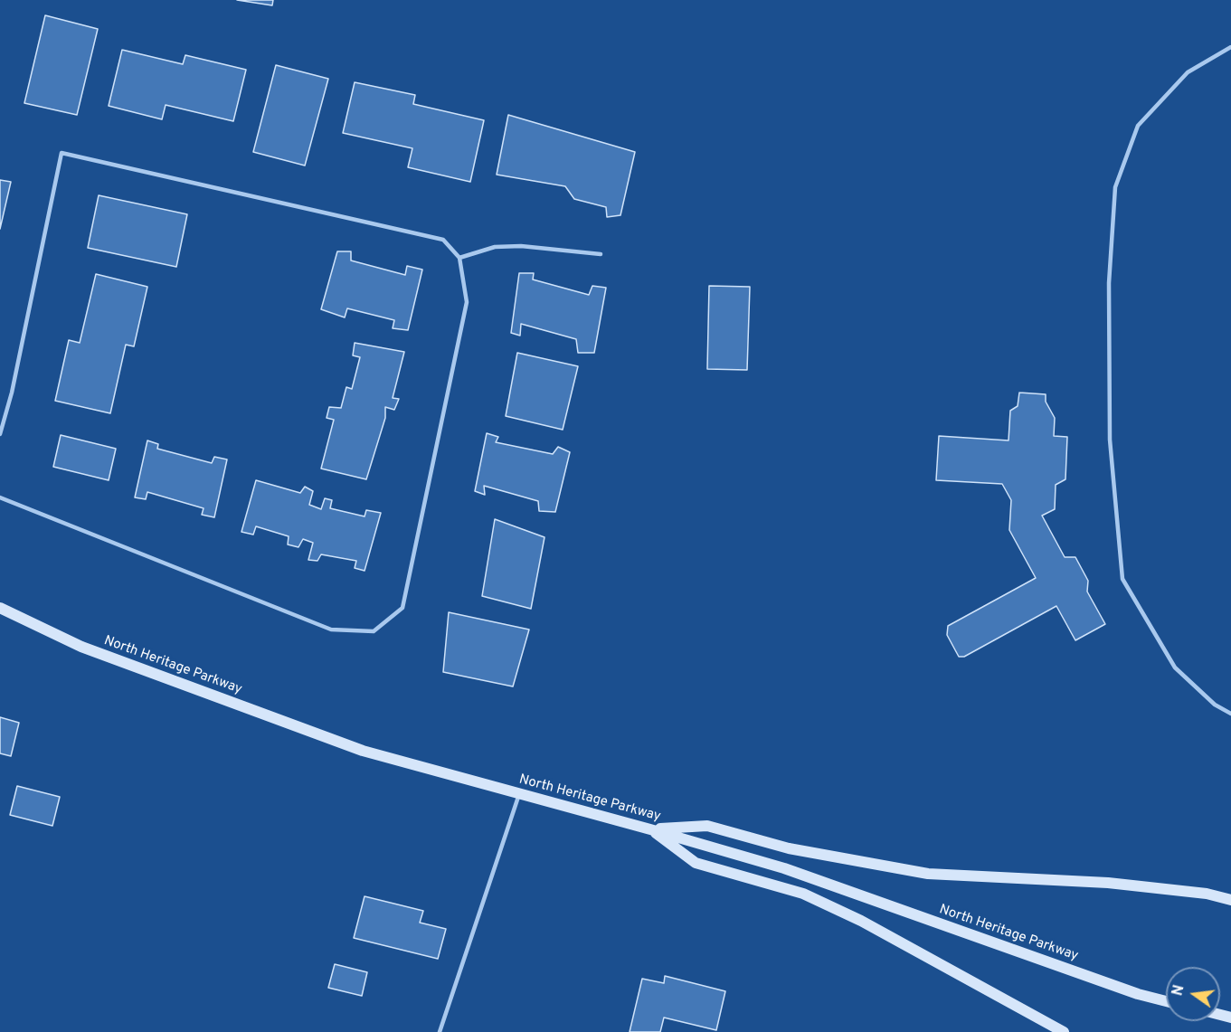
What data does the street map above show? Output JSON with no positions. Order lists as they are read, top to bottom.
{
  "streets": {
    "main road": ["North Heritage Parkway"]
  },
  "north": "left"
}
